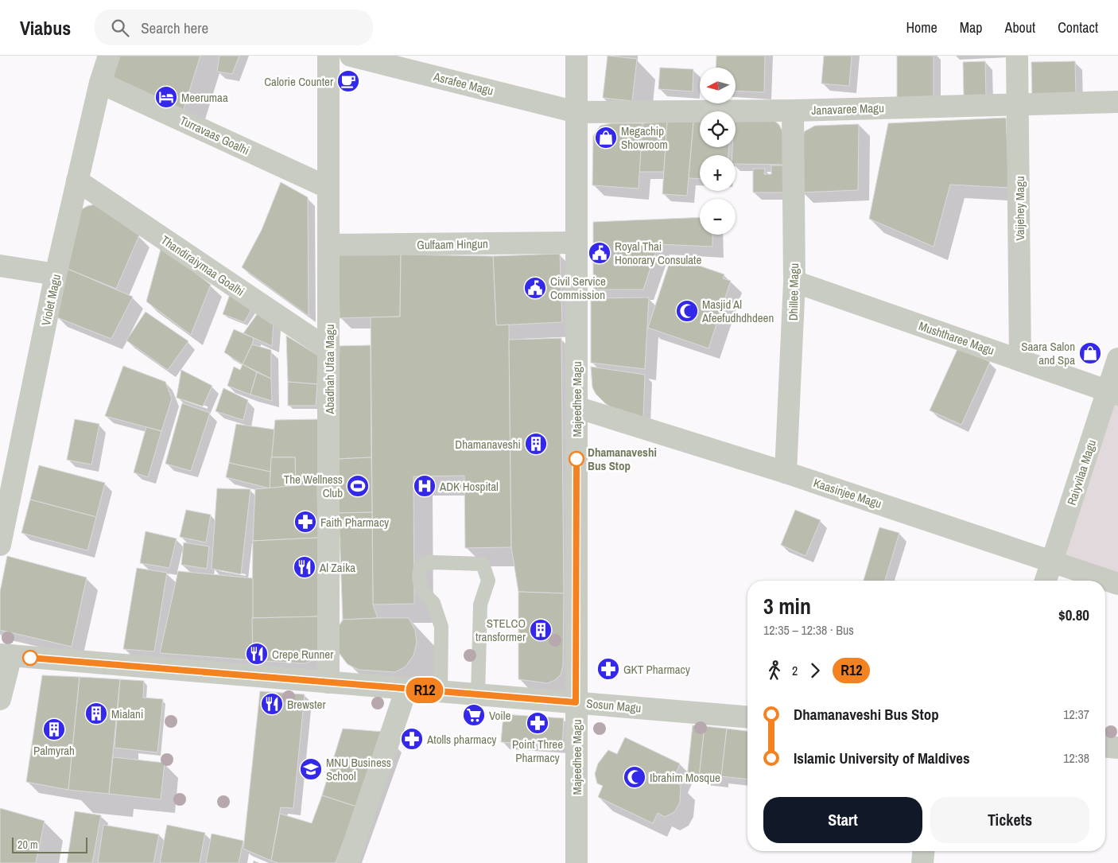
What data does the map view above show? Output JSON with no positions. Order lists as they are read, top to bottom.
{
  "streets": {
    "street": [
      "Asrafee Magu",
      "Janavaree Magu",
      "Turravaas Goalhi",
      "Vaijehey Magu",
      "Gulfaam Hingun",
      "Thandiraiymaa Goalhi",
      "Dhillee Magu",
      "Violet Magu",
      "Mushtharee Magu",
      "Abadhah Ufaa Magu",
      "Majeedhee Magu",
      "Raiyvilaa Magu",
      "Kaasinjee Magu",
      "Sosun Magu"
    ]
  },
  "crossings": [
    ["Asrafee Magu", "Janavaree Magu"],
    ["Asrafee Magu", "Majeedhee Magu"],
    ["Janavaree Magu", "Vaijehey Magu"],
    ["Janavaree Magu", "Dhillee Magu"],
    ["Janavaree Magu", "Majeedhee Magu"],
    ["Turravaas Goalhi", "Violet Magu"],
    ["Turravaas Goalhi", "Abadhah Ufaa Magu"],
    ["Vaijehey Magu", "Mushtharee Magu"],
    ["Gulfaam Hingun", "Abadhah Ufaa Magu"],
    ["Gulfaam Hingun", "Majeedhee Magu"],
    ["Thandiraiymaa Goalhi", "Violet Magu"],
    ["Thandiraiymaa Goalhi", "Abadhah Ufaa Magu"],
    ["Dhillee Magu", "Mushtharee Magu"],
    ["Dhillee Magu", "Kaasinjee Magu"],
    ["Mushtharee Magu", "Raiyvilaa Magu"],
    ["Abadhah Ufaa Magu", "Sosun Magu"],
    ["Majeedhee Magu", "Kaasinjee Magu"],
    ["Majeedhee Magu", "Sosun Magu"],
    ["Raiyvilaa Magu", "Kaasinjee Magu"]
  ],
  "places": {
    "cafe": ["Calorie Counter"],
    "hotel": ["Meerumaa"],
    "shop": ["Megachip Showroom", "Saara Salon and Spa"],
    "public building": ["Royal Thai Honorary Consulate", "Civil Service Commission"],
    "mosque": ["Masjid Al Afeefudhdhdeen", "Ibrahim Mosque"],
    "building": [
      "Dhamanaveshi",
      "STELCO transformer",
      "Mialani",
      "Palmyrah"
    ],
    "other": ["Dhamanaveshi Bus Stop"],
    "sports": ["The Wellness Club"],
    "hospital": ["ADK Hospital"],
    "pharmacy": [
      "Faith Pharmacy",
      "GKT Pharmacy",
      "Point Three Pharmacy",
      "Atolls pharmacy"
    ],
    "restaurant": ["Al Zaika", "Crepe Runner", "Brewster"],
    "supermarket": ["Voile"],
    "school or university": ["MNU Business School"]
  },
  "lines": ["bus line R12"],
  "scale_bar": "20 m",
  "north": "left",
  "page": {
    "header": "Viabus",
    "search": "Search here",
    "nav": [
      "Home",
      "Map",
      "About",
      "Contact"
    ],
    "on_map": "R12",
    "map_buttons": ["+", "−"],
    "heading": ["3 min", "12:35 – 12:38 · Bus", "$0.80"],
    "legs": ["2", "R12"],
    "list": [
      {
        "name": "Dhamanaveshi Bus Stop",
        "value": "12:37"
      },
      {
        "name": "Islamic University of Maldives",
        "value": "12:38"
      }
    ],
    "buttons": ["Start", "Tickets"],
    "scale": "20 m"
  }
}
